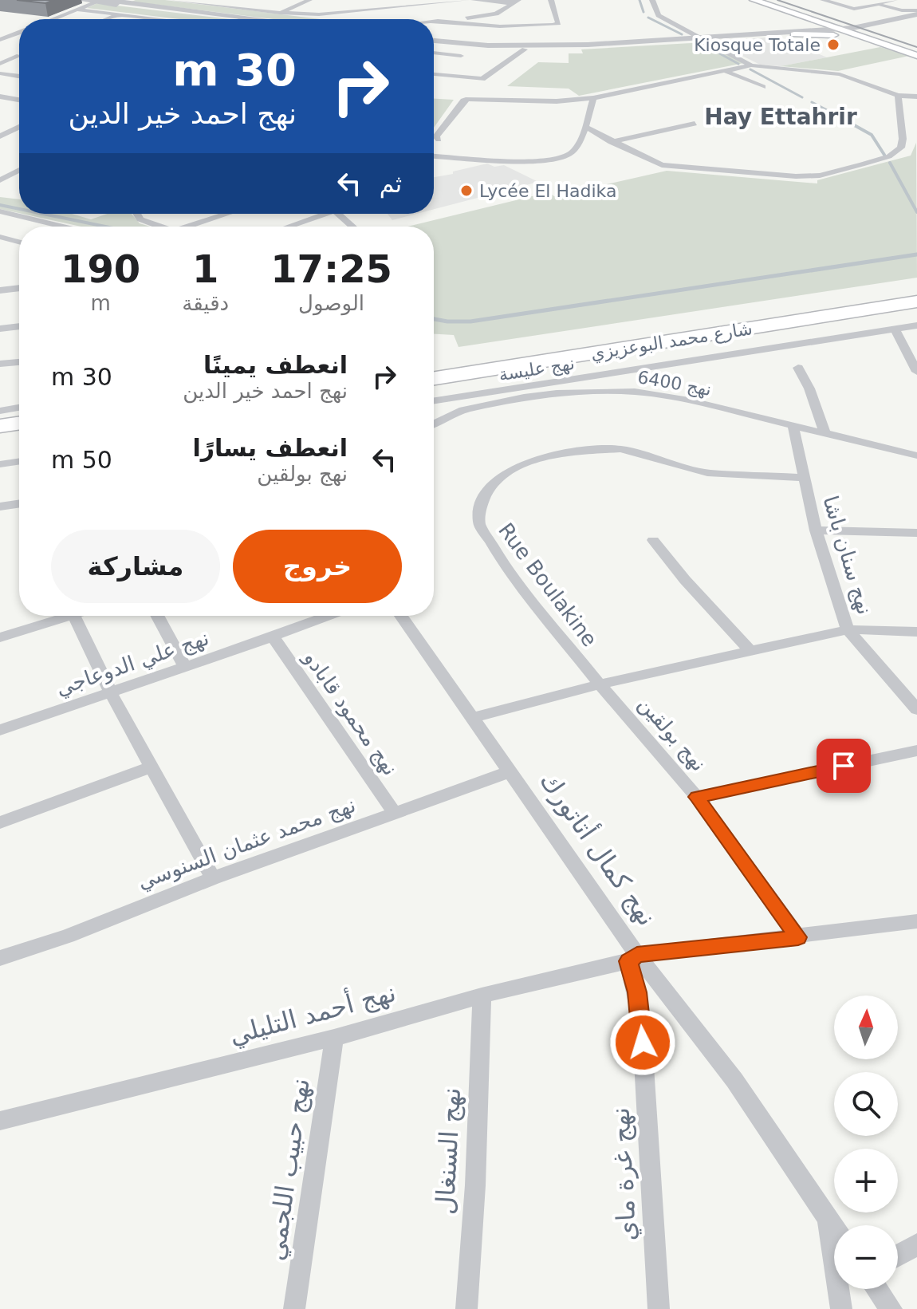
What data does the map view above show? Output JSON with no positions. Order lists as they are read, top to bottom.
{
  "streets": {
    "highway": ["شارع محمد البوعزيزي"],
    "street": [
      "نهج عليسة",
      "نهج 6400",
      "نهج سنان باشا",
      "Rue Boulakine",
      "نهج علي الدوعاجي",
      "نهج محمود قابادو",
      "نهج بولقين",
      "نهج محمد عثمان السنوسي",
      "نهج كمال أتاتورك",
      "نهج أحمد التليلي",
      "نهج السنغال",
      "نهج حبيب اللجمي",
      "نهج غرة ماي"
    ]
  },
  "crossings": [
    ["نهج عليسة", "نهج 6400"],
    ["نهج 6400", "نهج سنان باشا"],
    ["نهج سنان باشا", "Rue Boulakine"],
    ["Rue Boulakine", "نهج بولقين"],
    ["نهج علي الدوعاجي", "نهج محمود قابادو"],
    ["نهج محمود قابادو", "نهج محمد عثمان السنوسي"],
    ["نهج بولقين", "نهج أحمد التليلي"],
    ["نهج محمد عثمان السنوسي", "نهج كمال أتاتورك"],
    ["نهج كمال أتاتورك", "نهج أحمد التليلي"],
    ["نهج كمال أتاتورك", "نهج غرة ماي"],
    ["نهج أحمد التليلي", "نهج السنغال"],
    ["نهج أحمد التليلي", "نهج حبيب اللجمي"],
    ["نهج أحمد التليلي", "نهج غرة ماي"]
  ],
  "districts": ["Hay Ettahrir"],
  "places": ["Kiosque Totale", "Lycée El Hadika"],
  "north": "top",
  "page": {
    "turn": ["30 m", "نهج احمد خير الدين"],
    "then": "ثم",
    "eta": [
      "17:25",
      "الوصول",
      "1",
      "دقيقة",
      "190",
      "m"
    ],
    "list": [
      {
        "name": "انعطف يمينًا",
        "note": "نهج احمد خير الدين",
        "value": "30 m"
      },
      {
        "name": "انعطف يسارًا",
        "note": "نهج بولقين",
        "value": "50 m"
      }
    ],
    "buttons": ["خروج", "مشاركة"],
    "map_buttons": ["+", "−"]
  }
}
